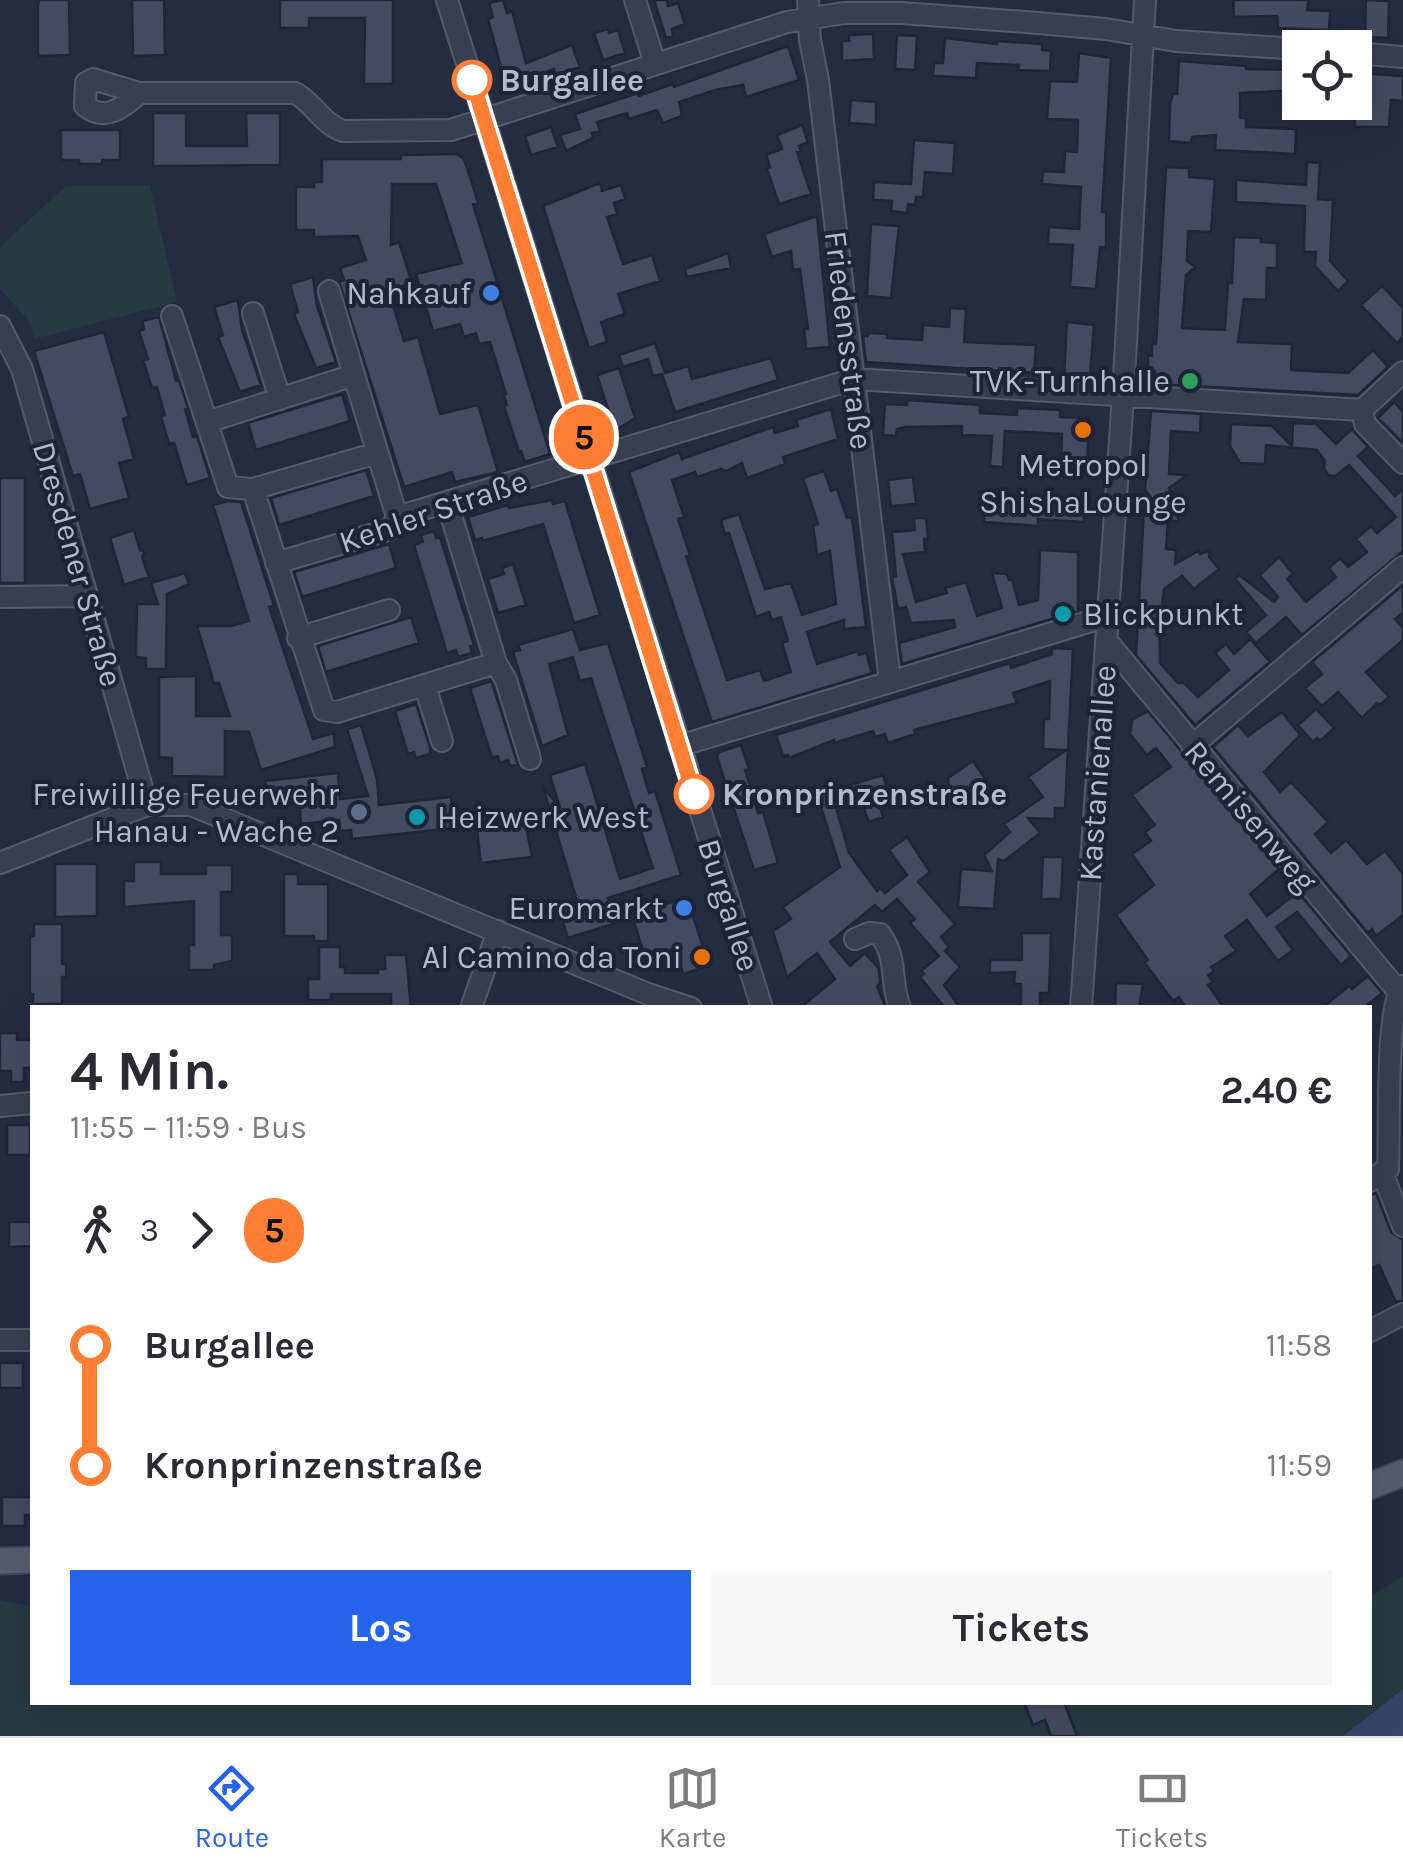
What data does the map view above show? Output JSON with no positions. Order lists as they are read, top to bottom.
{
  "streets": {
    "street": [
      "Friedensstraße",
      "Kehler Straße",
      "Dresdener Straße",
      "Kastanienallee",
      "Remisenweg",
      "Burgallee"
    ]
  },
  "crossings": [
    ["Friedensstraße", "Kehler Straße"],
    ["Kehler Straße", "Burgallee"],
    ["Kastanienallee", "Remisenweg"]
  ],
  "places": [
    "Burgallee",
    "Nahkauf",
    "TVK-Turnhalle",
    "Metropol ShishaLounge",
    "Blickpunkt",
    "Kronprinzenstraße",
    "Freiwillige Feuerwehr Hanau - Wache 2",
    "Heizwerk West",
    "Euromarkt",
    "Al Camino da Toni"
  ],
  "lines": ["bus line 5"],
  "page": {
    "on_map": "5",
    "heading": ["4 Min.", "11:55 – 11:59 · Bus", "2.40 €"],
    "legs": ["3", "5"],
    "list": [
      {
        "name": "Burgallee",
        "value": "11:58"
      },
      {
        "name": "Kronprinzenstraße",
        "value": "11:59"
      }
    ],
    "buttons": ["Los", "Tickets"],
    "tabs": ["Route", "Karte", "Tickets"]
  }
}
